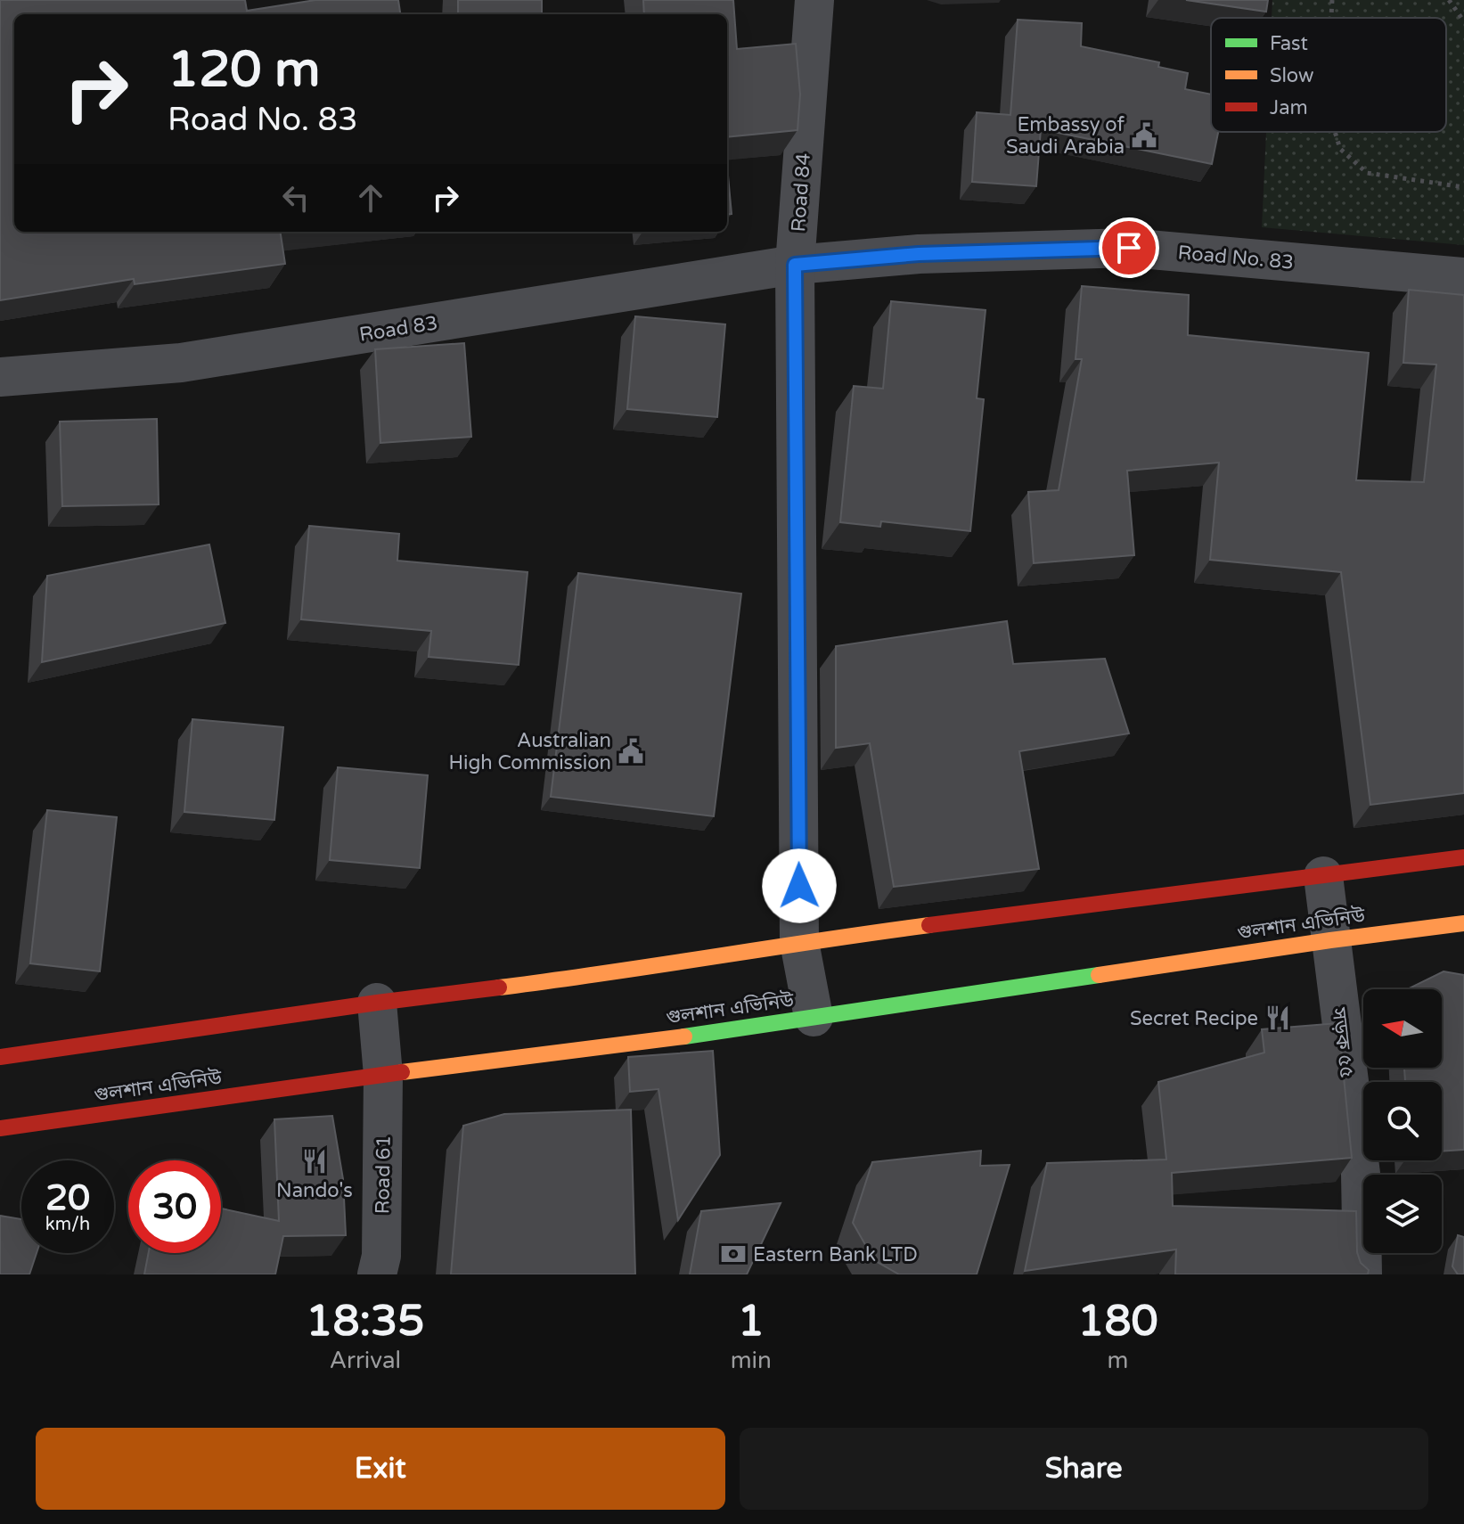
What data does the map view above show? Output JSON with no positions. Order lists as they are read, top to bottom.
{
  "streets": {
    "street": [
      "Road 84",
      "Road No. 83",
      "Road 83",
      "গুলশান এভিনিউ",
      "সড়ক ৫৫",
      "Road 61"
    ]
  },
  "crossings": [
    ["Road 84", "Road No. 83"],
    ["Road 84", "Road 83"],
    ["Road 84", "গুলশান এভিনিউ"],
    ["Road No. 83", "Road 83"],
    ["গুলশান এভিনিউ", "সড়ক ৫৫"],
    ["গুলশান এভিনিউ", "Road 61"]
  ],
  "places": {
    "public building": ["Embassy of Saudi Arabia", "Australian High Commission"],
    "restaurant": ["Secret Recipe", "Nando's"],
    "bank": ["Eastern Bank LTD"]
  },
  "legend": ["Fast", "Slow", "Jam"],
  "north": "left",
  "page": {
    "turn": ["120 m", "Road No. 83"],
    "speed": "20 km/h",
    "limit": "30",
    "eta": [
      "18:35",
      "Arrival",
      "1",
      "min",
      "180",
      "m"
    ],
    "buttons": ["Exit", "Share"]
  }
}
